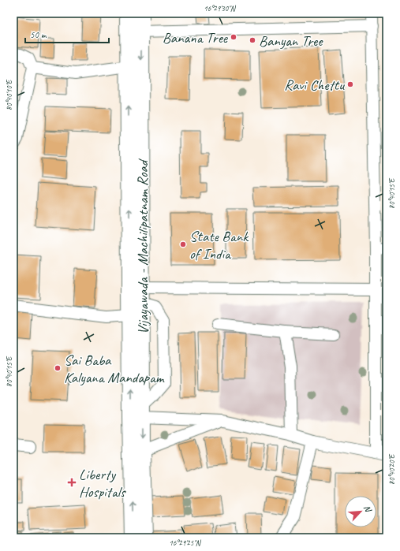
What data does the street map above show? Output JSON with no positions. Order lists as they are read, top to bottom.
{
  "streets": {
    "highway": ["Vijayawada - Machilipatnam Road"]
  },
  "places": {
    "other": [
      "Banana Tree",
      "Banyan Tree",
      "Ravi Chettu",
      "State Bank of India",
      "Sai Baba Kalyana Mandapam"
    ],
    "health": ["Liberty Hospitals"]
  },
  "scale_bar": "50 m",
  "north": "top right",
  "coordinates": [
    "16°29'30\"N",
    "80°40'10\"E",
    "80°40'15\"E",
    "80°40'20\"E",
    "16°29'25\"N"
  ]
}
